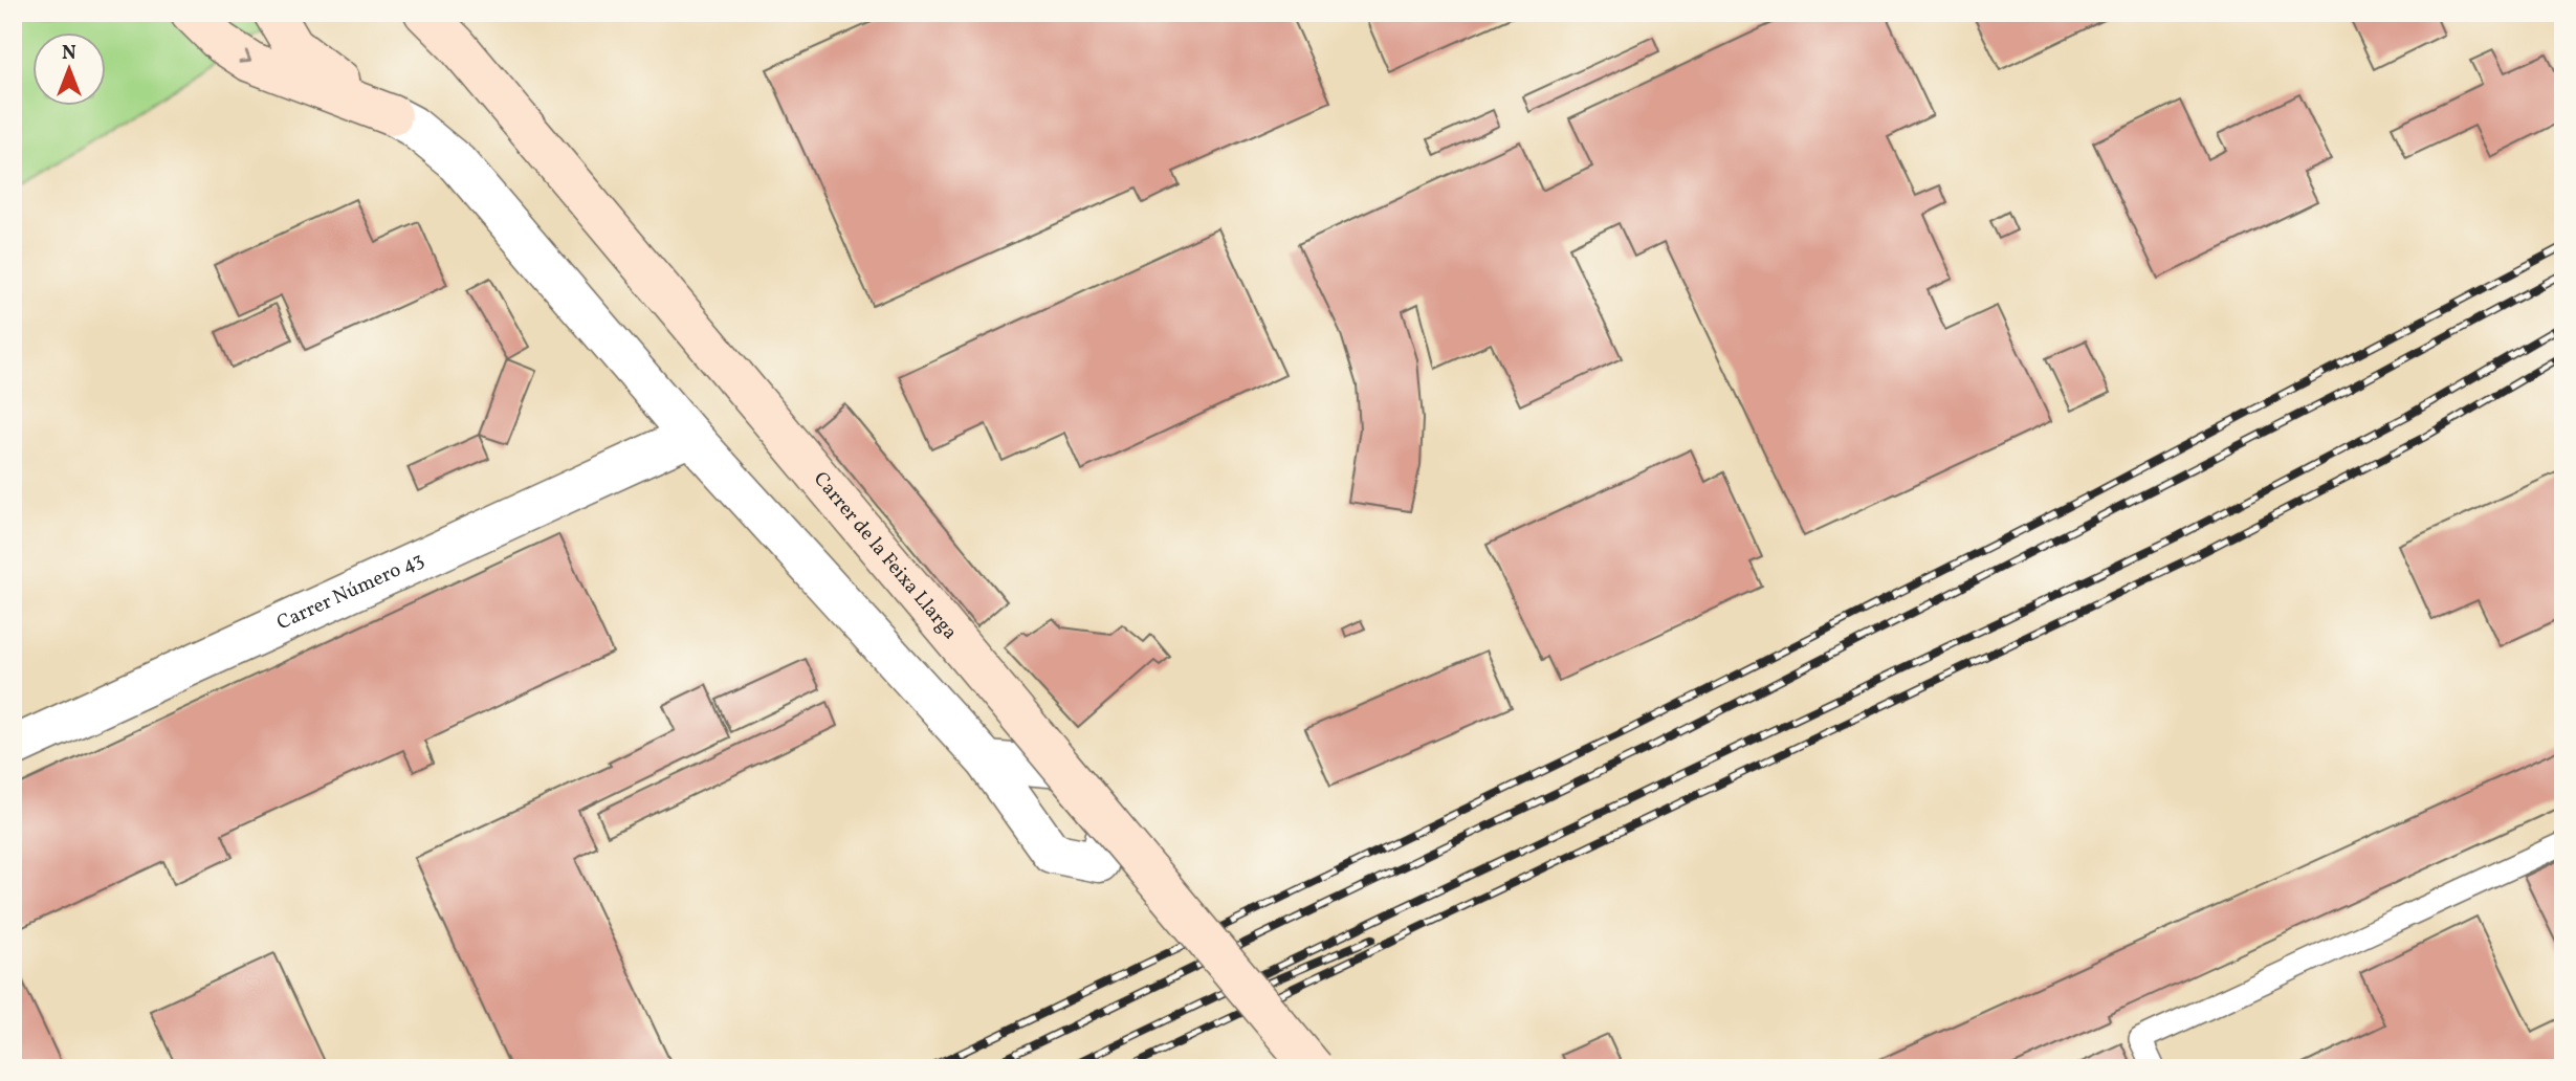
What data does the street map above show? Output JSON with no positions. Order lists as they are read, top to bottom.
{
  "streets": {
    "main road": ["Carrer de la Feixa Llarga"],
    "street": ["Carrer Número 43"]
  },
  "north": "top"
}
